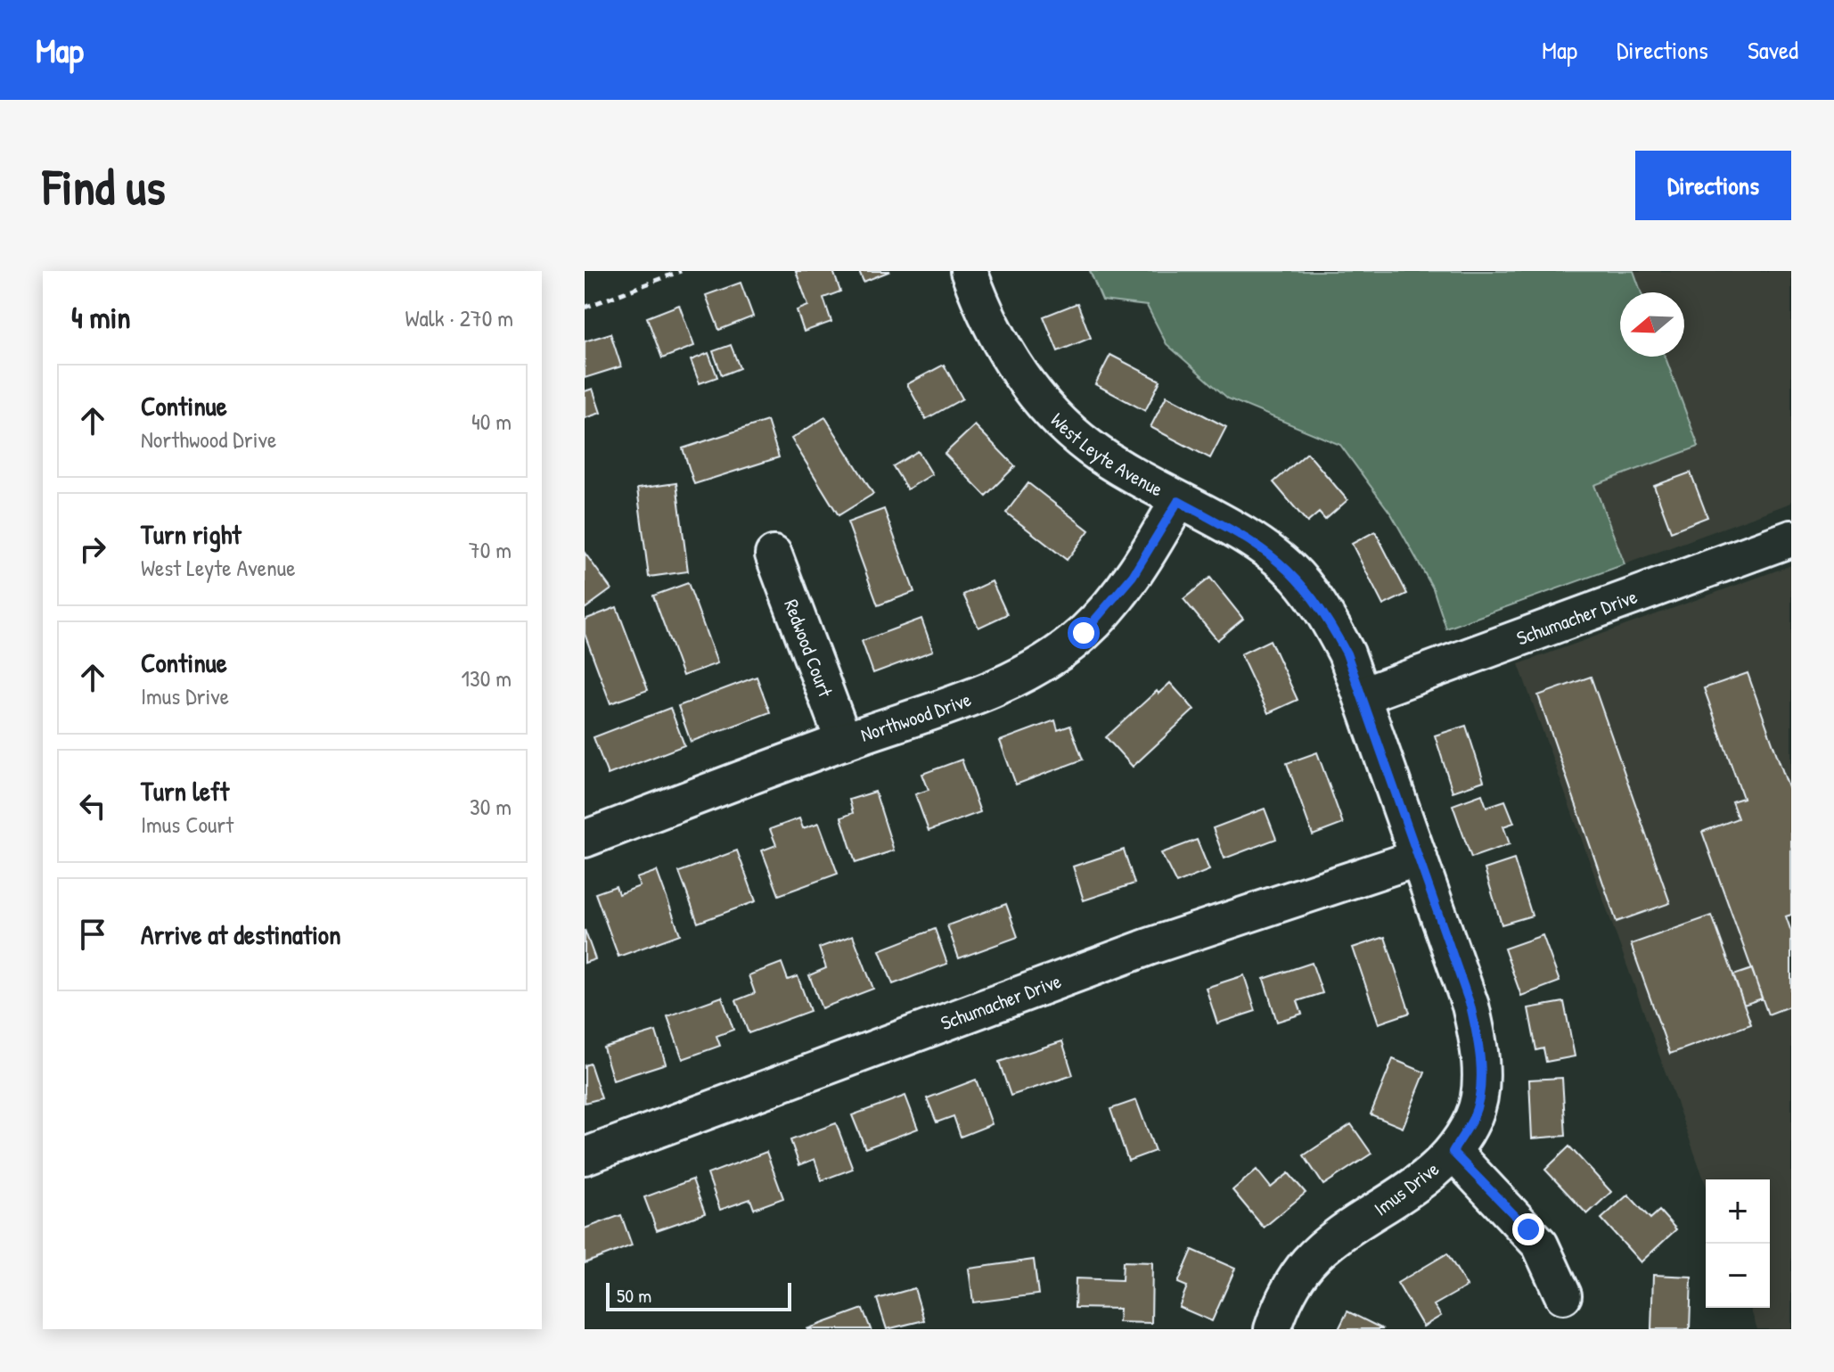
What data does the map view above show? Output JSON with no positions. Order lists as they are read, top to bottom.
{
  "streets": {
    "street": [
      "West Leyte Avenue",
      "Schumacher Drive",
      "Redwood Court",
      "Northwood Drive",
      "Imus Drive"
    ]
  },
  "crossings": [
    ["West Leyte Avenue", "Schumacher Drive"],
    ["West Leyte Avenue", "Northwood Drive"],
    ["West Leyte Avenue", "Imus Drive"],
    ["Schumacher Drive", "Imus Drive"],
    ["Redwood Court", "Northwood Drive"]
  ],
  "scale_bar": "50 m",
  "north": "left",
  "page": {
    "header": "Map",
    "nav": ["Map", "Directions", "Saved"],
    "buttons": "Directions",
    "title": "Find us",
    "heading": ["4 min", "Walk · 270 m"],
    "list": [
      ["Continue", "Northwood Drive", "40 m"],
      ["Turn right", "West Leyte Avenue", "70 m"],
      ["Continue", "Imus Drive", "130 m"],
      ["Turn left", "Imus Court", "30 m"],
      "Arrive at destination"
    ],
    "map_buttons": ["+", "−"],
    "scale": "50 m"
  }
}
